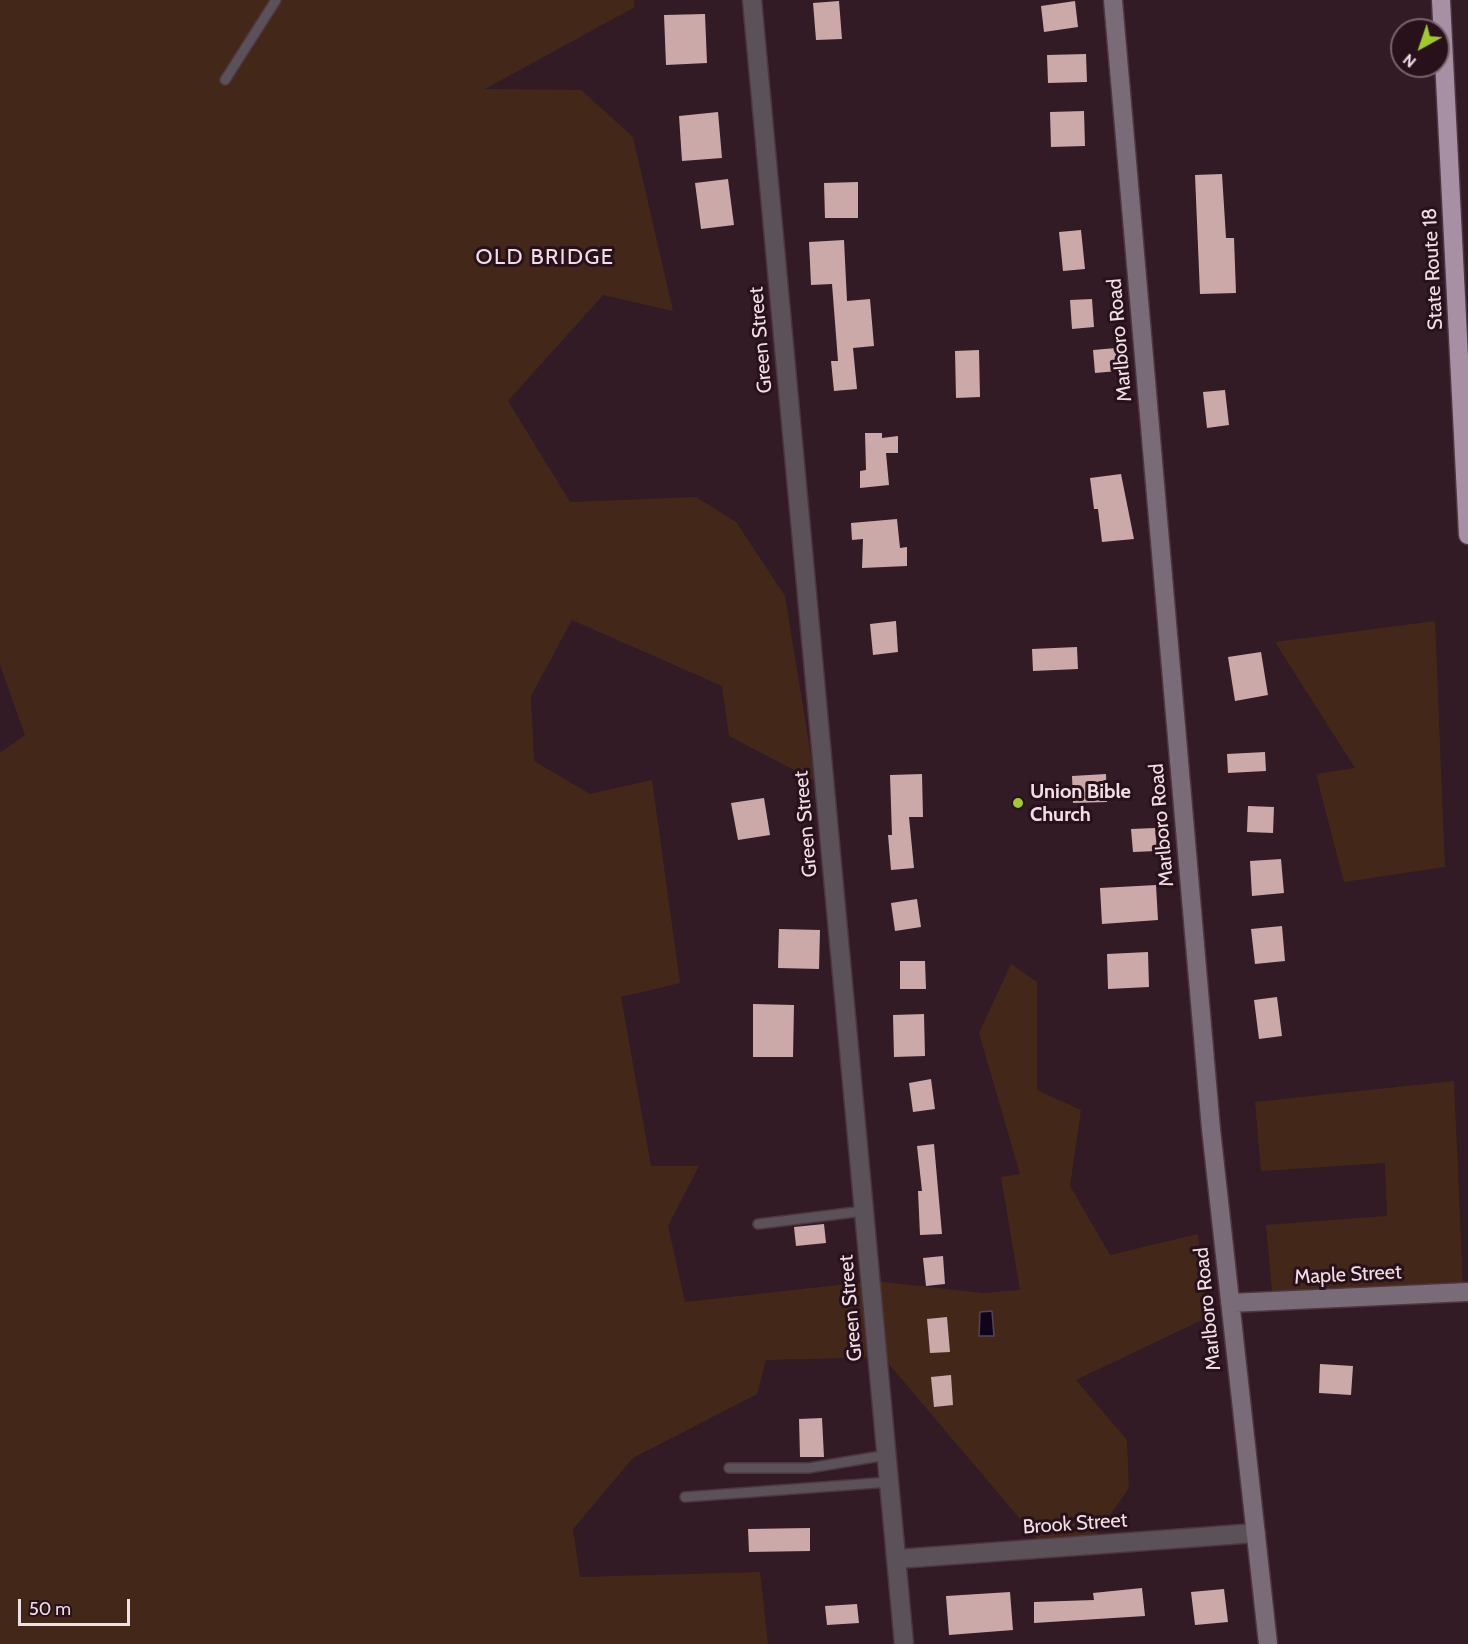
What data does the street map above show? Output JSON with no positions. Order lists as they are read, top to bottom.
{
  "streets": {
    "highway": ["State Route 18"],
    "street": [
      "Green Street",
      "Marlboro Road",
      "Maple Street",
      "Brook Street"
    ]
  },
  "crossings": [
    ["Green Street", "Brook Street"],
    ["Marlboro Road", "Maple Street"],
    ["Marlboro Road", "Brook Street"]
  ],
  "districts": ["OLD BRIDGE"],
  "places": ["Union Bible Church"],
  "scale_bar": "50 m",
  "north": "bottom left"
}
